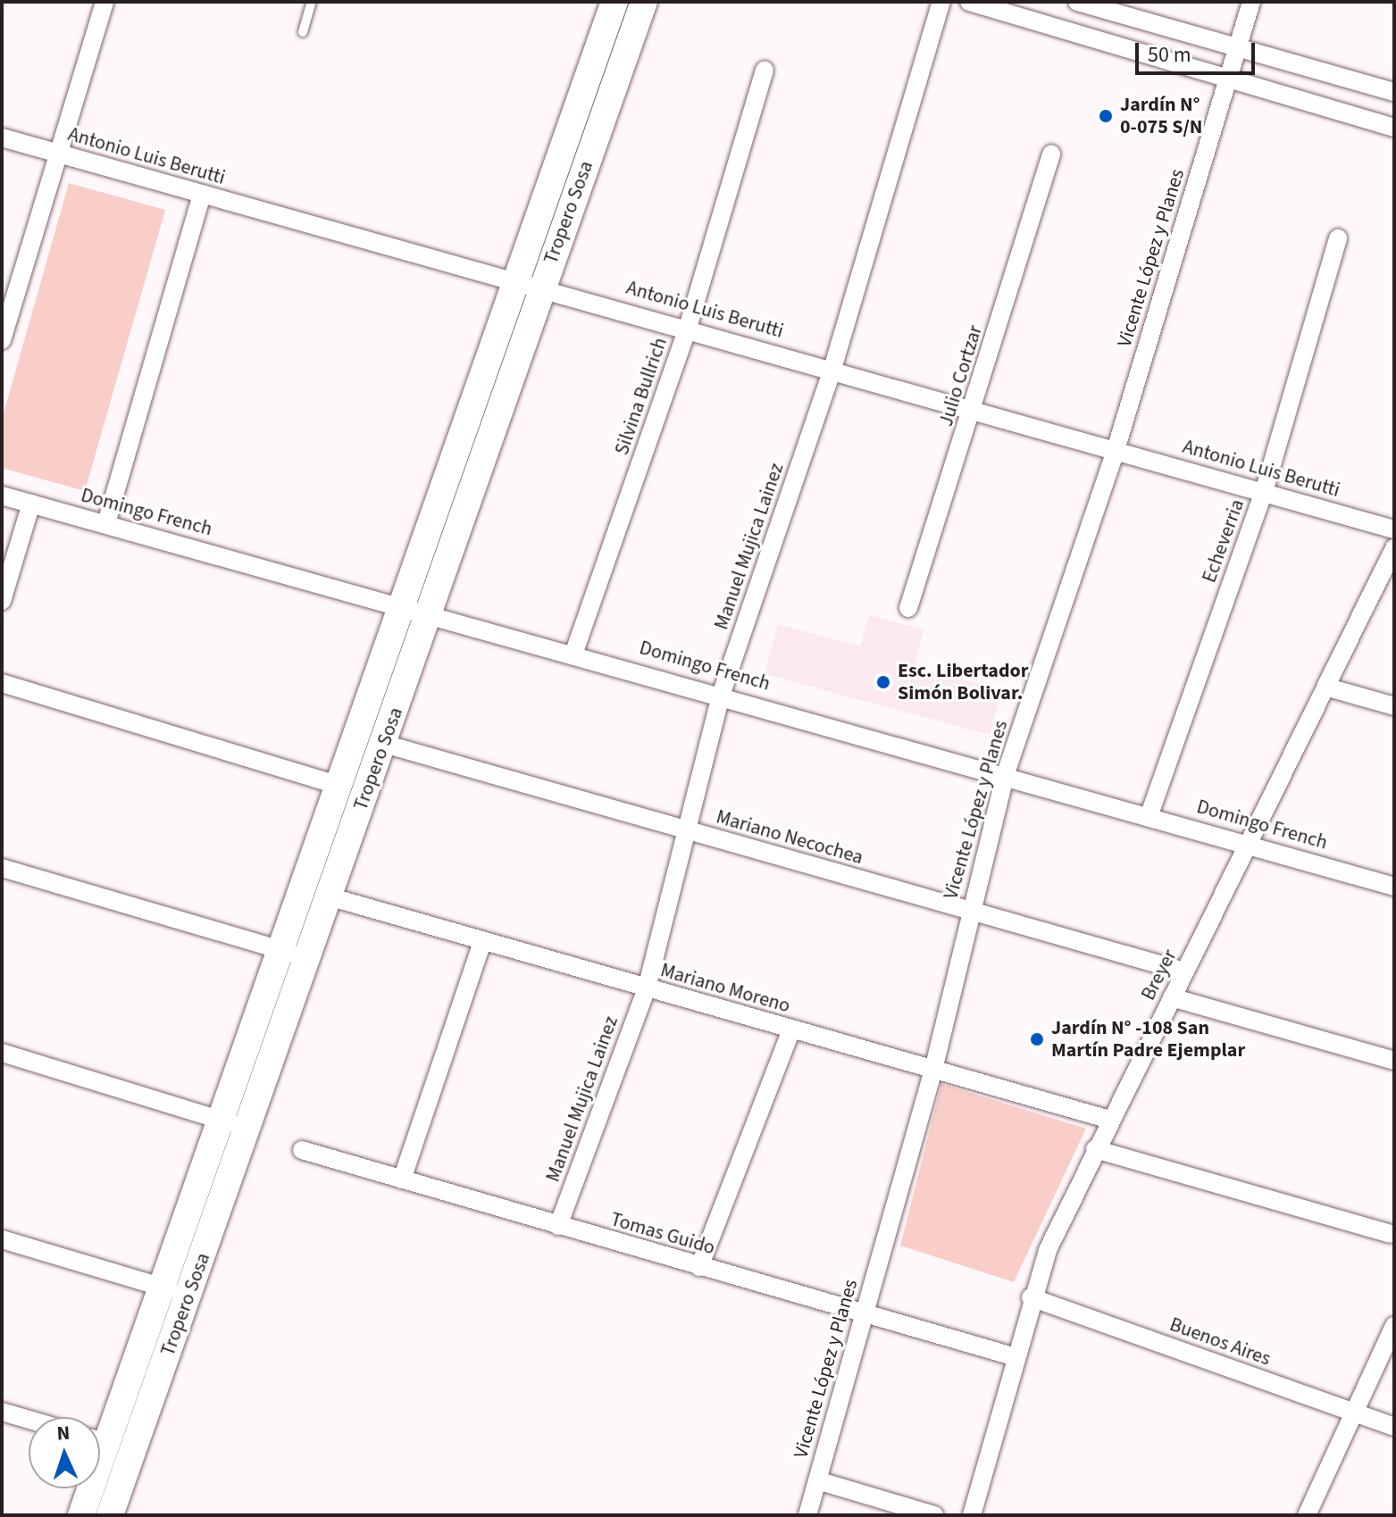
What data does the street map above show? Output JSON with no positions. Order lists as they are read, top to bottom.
{
  "streets": {
    "street": [
      "Antonio Luis Berutti",
      "Tropero Sosa",
      "Vicente López y Planes",
      "Julio Cortzar",
      "Silvina Bullrich",
      "Domingo French",
      "Echeverria",
      "Manuel Mujica Lainez",
      "Mariano Necochea",
      "Breyer",
      "Mariano Moreno",
      "Tomas Guido",
      "Buenos Aires"
    ]
  },
  "crossings": [
    ["Antonio Luis Berutti", "Tropero Sosa"],
    ["Antonio Luis Berutti", "Vicente López y Planes"],
    ["Antonio Luis Berutti", "Julio Cortzar"],
    ["Antonio Luis Berutti", "Silvina Bullrich"],
    ["Antonio Luis Berutti", "Echeverria"],
    ["Antonio Luis Berutti", "Manuel Mujica Lainez"],
    ["Tropero Sosa", "Domingo French"],
    ["Tropero Sosa", "Mariano Necochea"],
    ["Tropero Sosa", "Mariano Moreno"],
    ["Vicente López y Planes", "Domingo French"],
    ["Vicente López y Planes", "Mariano Necochea"],
    ["Vicente López y Planes", "Mariano Moreno"],
    ["Vicente López y Planes", "Tomas Guido"],
    ["Silvina Bullrich", "Domingo French"],
    ["Domingo French", "Echeverria"],
    ["Domingo French", "Manuel Mujica Lainez"],
    ["Domingo French", "Breyer"],
    ["Manuel Mujica Lainez", "Mariano Necochea"],
    ["Manuel Mujica Lainez", "Mariano Moreno"],
    ["Manuel Mujica Lainez", "Tomas Guido"],
    ["Mariano Necochea", "Breyer"],
    ["Breyer", "Mariano Moreno"],
    ["Breyer", "Tomas Guido"],
    ["Breyer", "Buenos Aires"]
  ],
  "places": ["Jardín N° 0-075 S/N", "Esc. Libertador Simón Bolivar.", "Jardín N° -108 San Martín Padre Ejemplar"],
  "scale_bar": "50 m",
  "north": "top"
}
